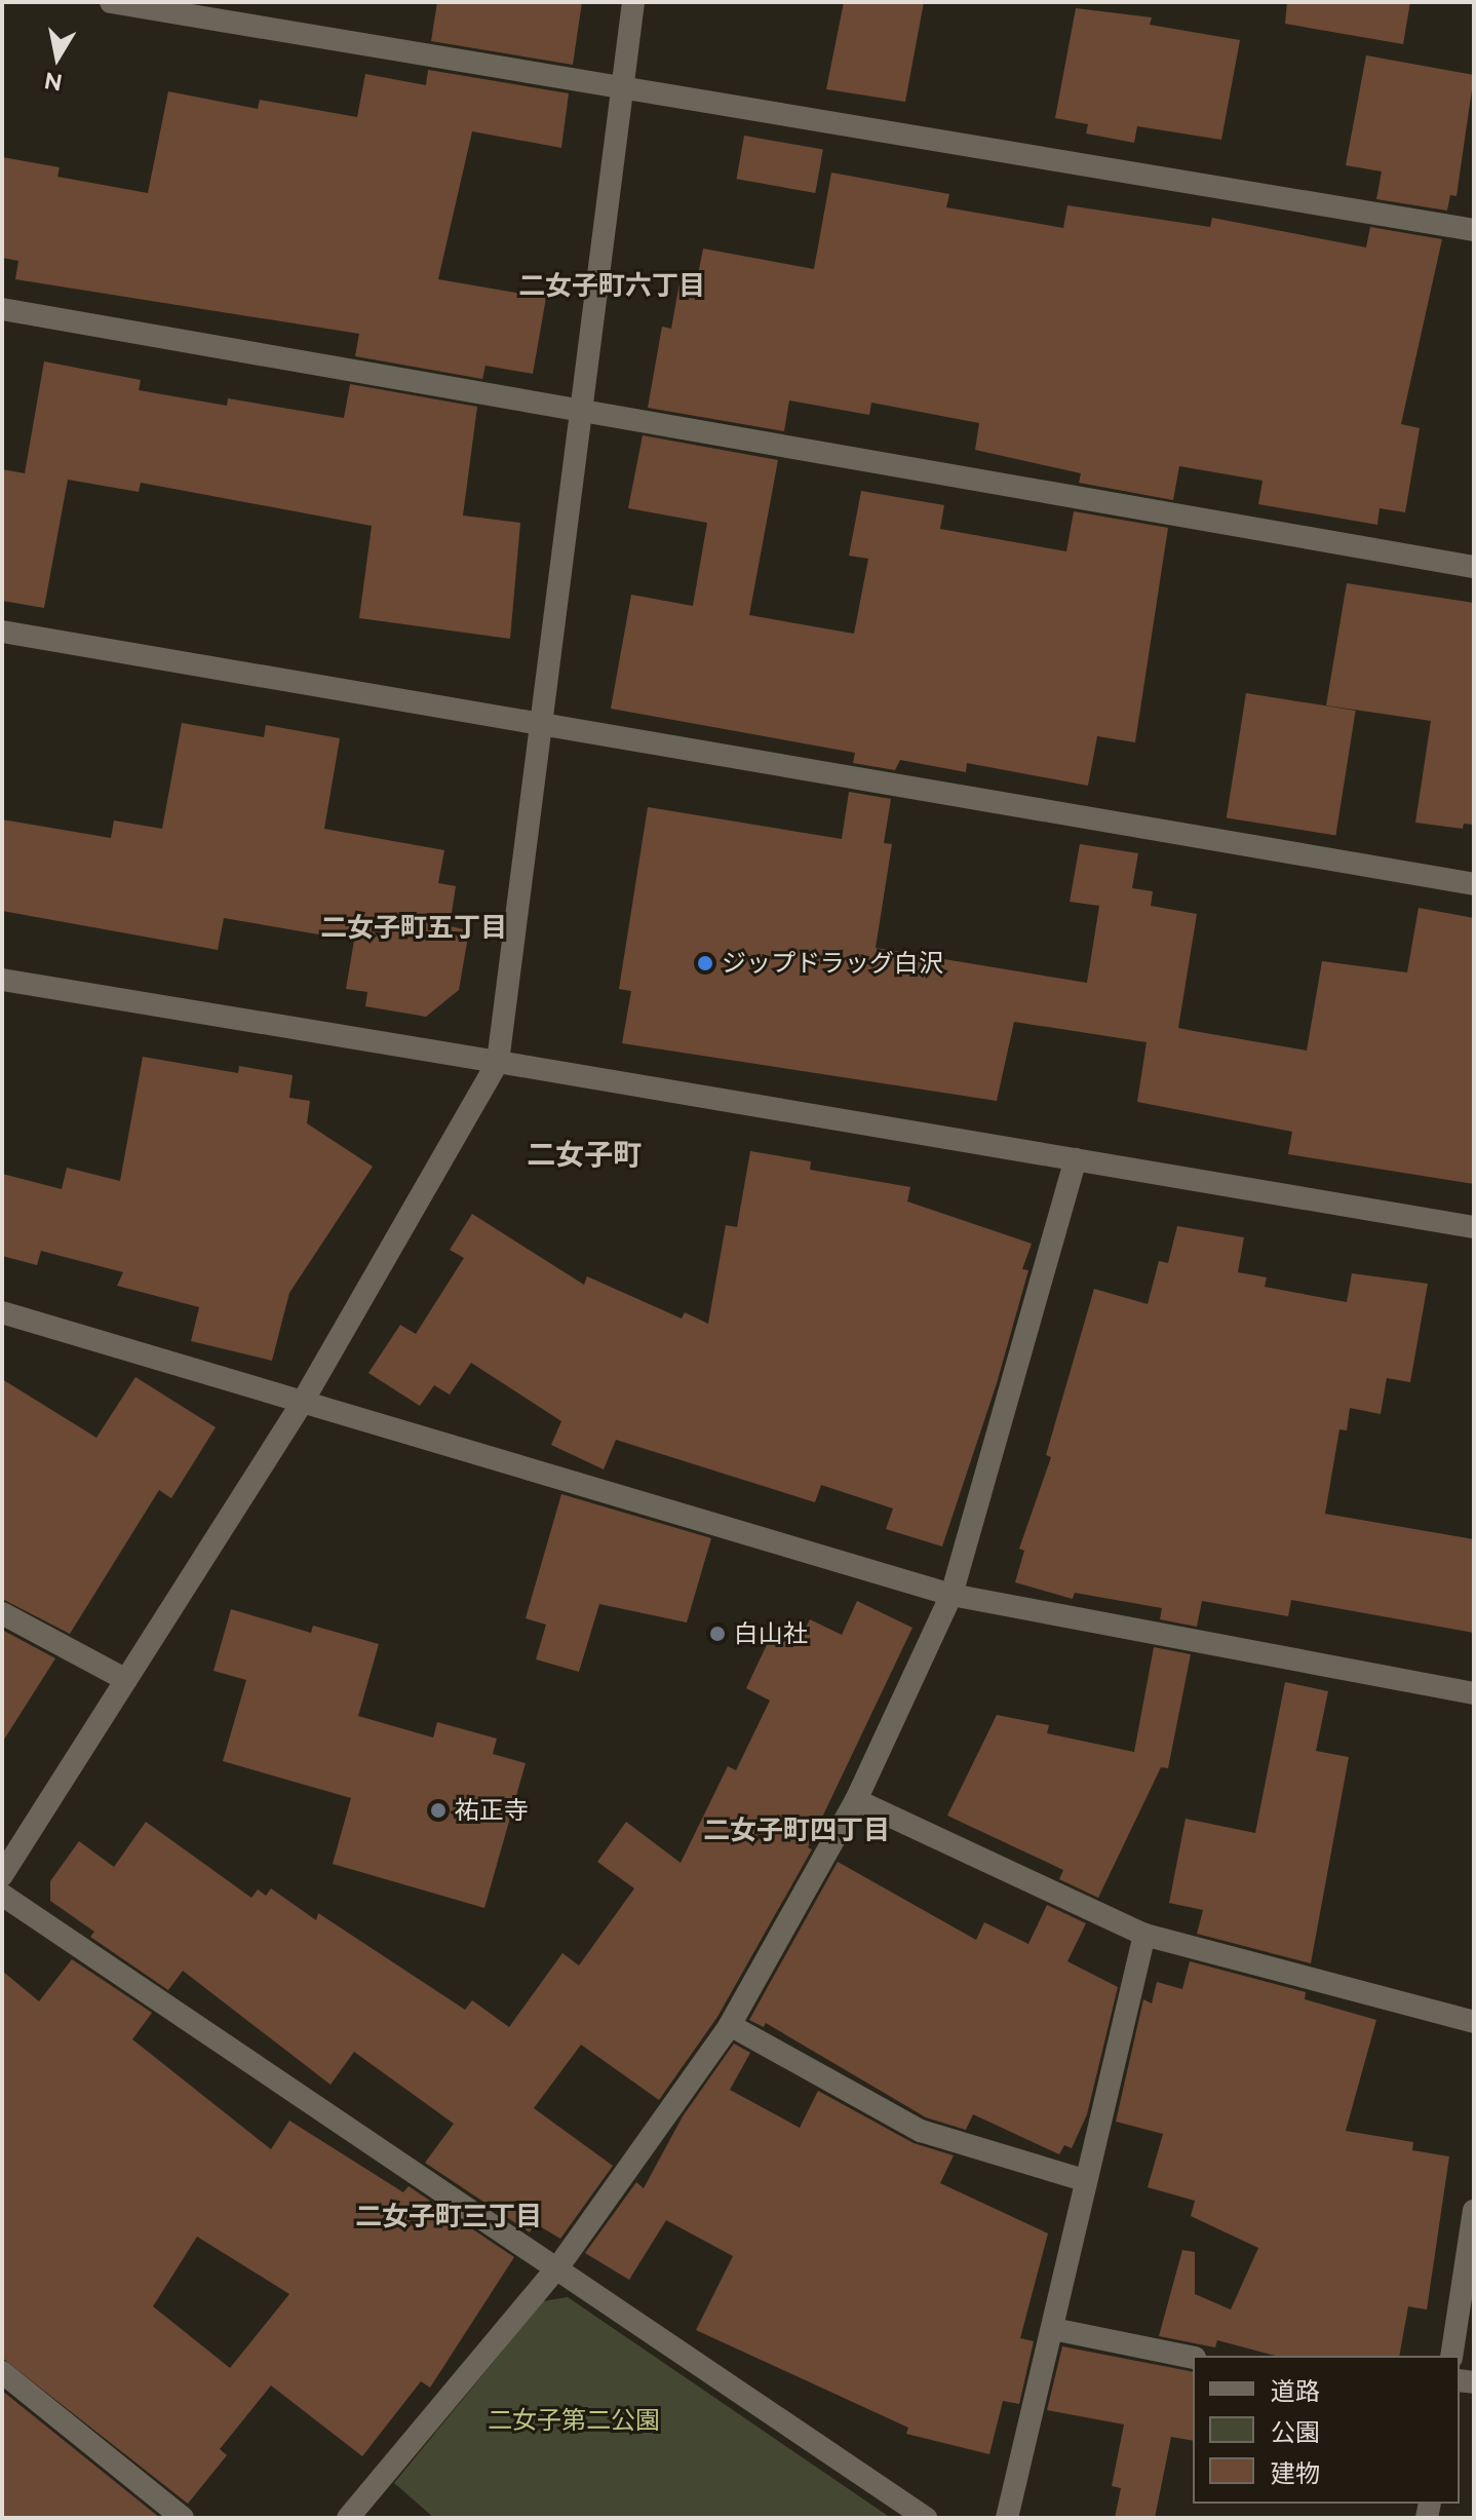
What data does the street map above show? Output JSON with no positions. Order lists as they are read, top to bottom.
{
  "districts": [
    "二女子町六丁目",
    "二女子町五丁目",
    "二女子町",
    "二女子町四丁目",
    "二女子町三丁目"
  ],
  "parks": ["二女子第二公園"],
  "places": ["ジップドラッグ白沢", "白山社", "祐正寺"],
  "legend": ["道路", "公園", "建物"],
  "north": "bottom"
}
